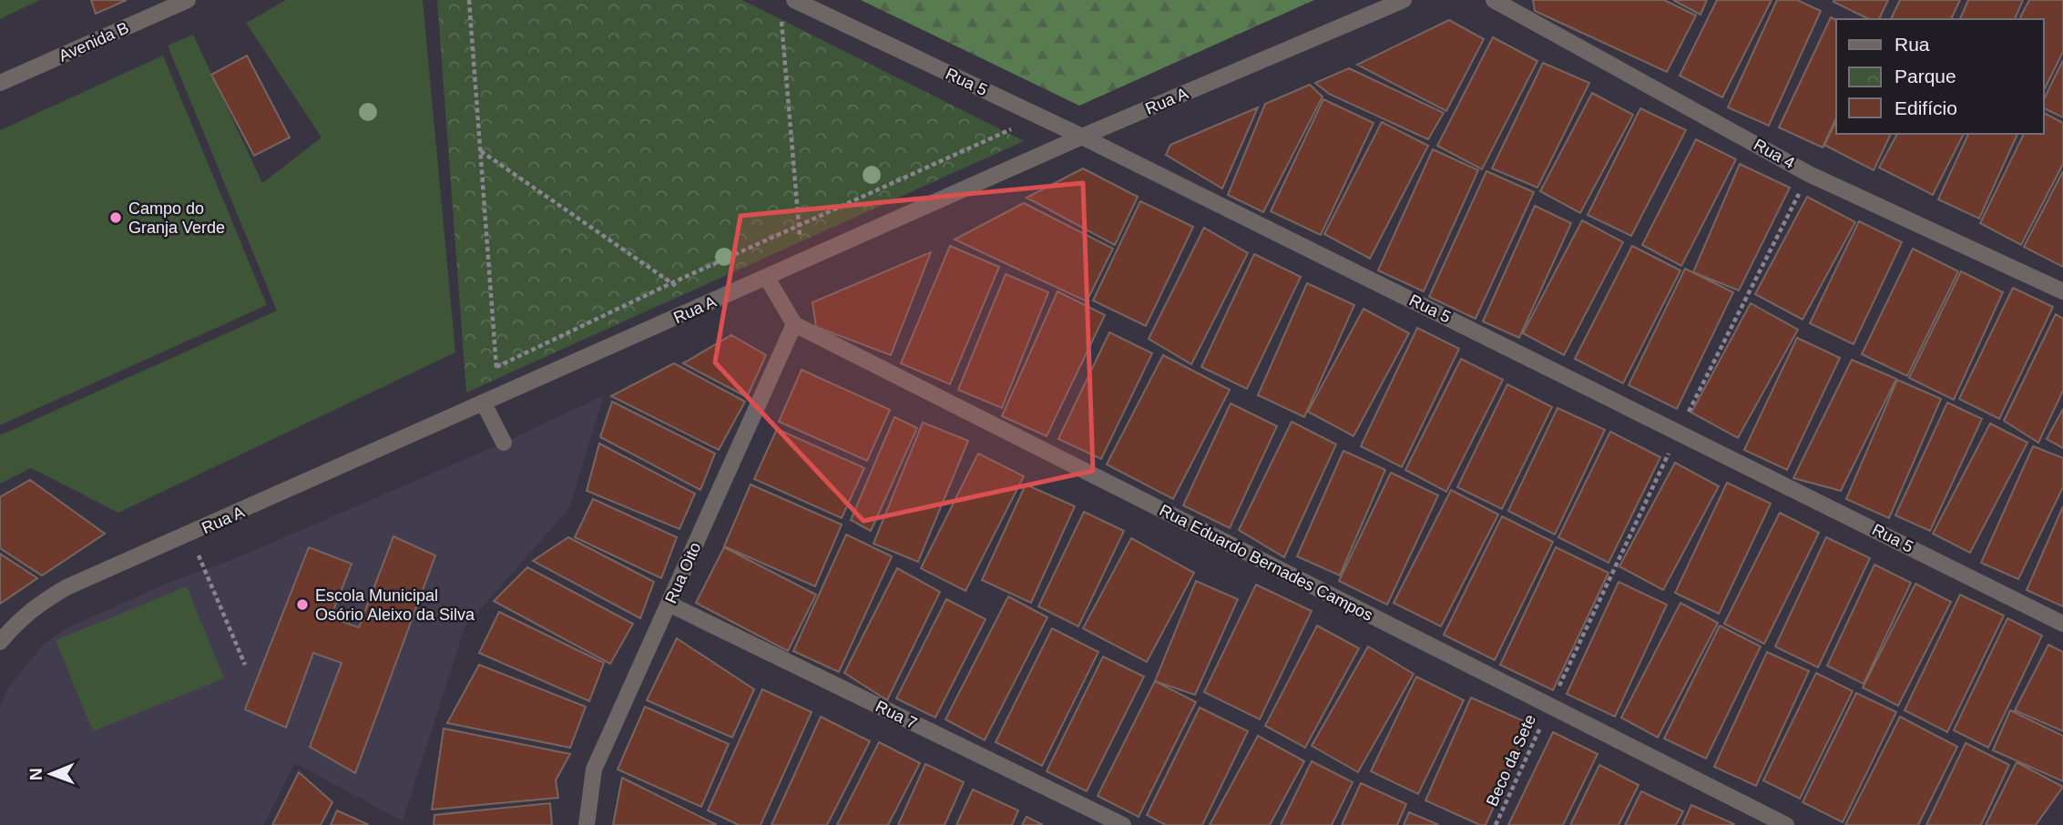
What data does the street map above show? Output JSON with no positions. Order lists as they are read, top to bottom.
{
  "streets": {
    "street": [
      "Avenida B",
      "Rua 5",
      "Rua A",
      "Rua 4",
      "Rua Eduardo Bernades Campos",
      "Rua Oito",
      "Rua 7"
    ],
    "path": ["Beco da Sete"]
  },
  "crossings": [
    ["Rua 5", "Rua A"],
    ["Rua Eduardo Bernades Campos", "Rua Oito"],
    ["Rua Eduardo Bernades Campos", "Beco da Sete"],
    ["Rua Oito", "Rua 7"]
  ],
  "places": ["Campo do Granja Verde", "Escola Municipal Osório Aleixo da Silva"],
  "legend": ["Rua", "Parque", "Edifício"],
  "north": "left"
}
